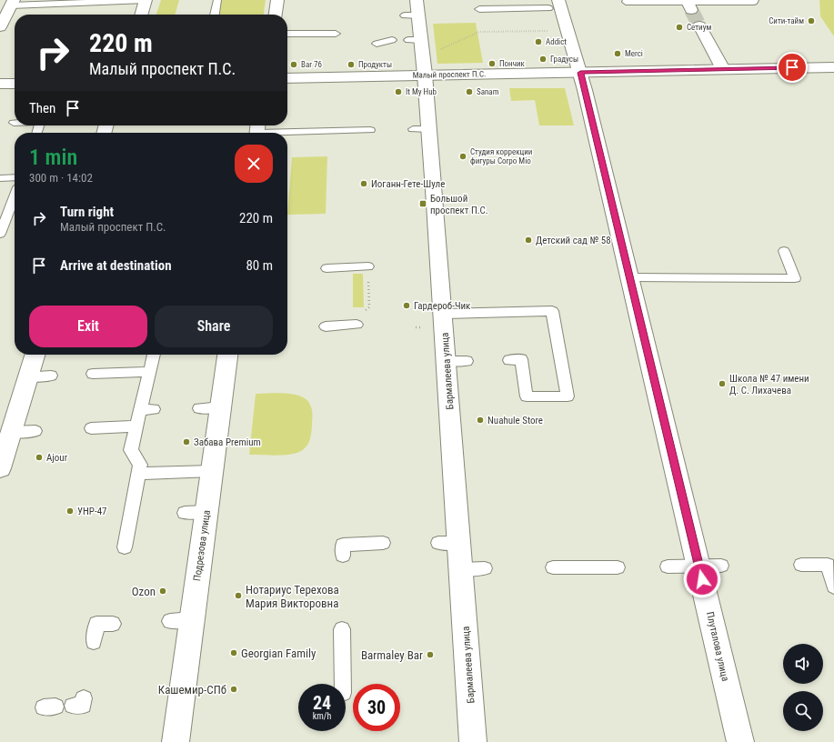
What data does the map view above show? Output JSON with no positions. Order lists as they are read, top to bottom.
{
  "streets": {
    "street": [
      "Малый проспект П.С.",
      "Бармалеева улица",
      "Подрезова улица",
      "Плуталова улица"
    ]
  },
  "crossings": [
    ["Малый проспект П.С.", "Бармалеева улица"],
    ["Малый проспект П.С.", "Плуталова улица"]
  ],
  "places": {
    "other": [
      "Сити-тайм",
      "Сетиум",
      "Addict",
      "Merci",
      "Градусы",
      "Пончик",
      "Bar 76",
      "Продукты",
      "It My Hub",
      "Sanam",
      "Студия коррекции фигуры Corpo Mio",
      "Иоганн-Гете-Шуле",
      "Детский сад № 58",
      "Гардероб-Чик",
      "Школа № 47 имени Д. С. Лихачева",
      "Nuahule Store",
      "Забава Premium",
      "Ajour",
      "УНР-47",
      "Ozon",
      "Нотариус Терехова Мария Викторовна",
      "Georgian Family",
      "Barmaley Bar",
      "Кашемир-СПб"
    ],
    "transit": ["Большой проспект П.С."]
  },
  "page": {
    "turn": ["220 m", "Малый проспект П.С."],
    "then": "Then",
    "heading": ["1 min", "300 m · 14:02"],
    "list": [
      {
        "name": "Turn right",
        "note": "Малый проспект П.С.",
        "value": "220 m"
      },
      {
        "name": "Arrive at destination",
        "value": "80 m"
      }
    ],
    "buttons": ["Exit", "Share"],
    "speed": "24 km/h",
    "limit": "30"
  }
}
